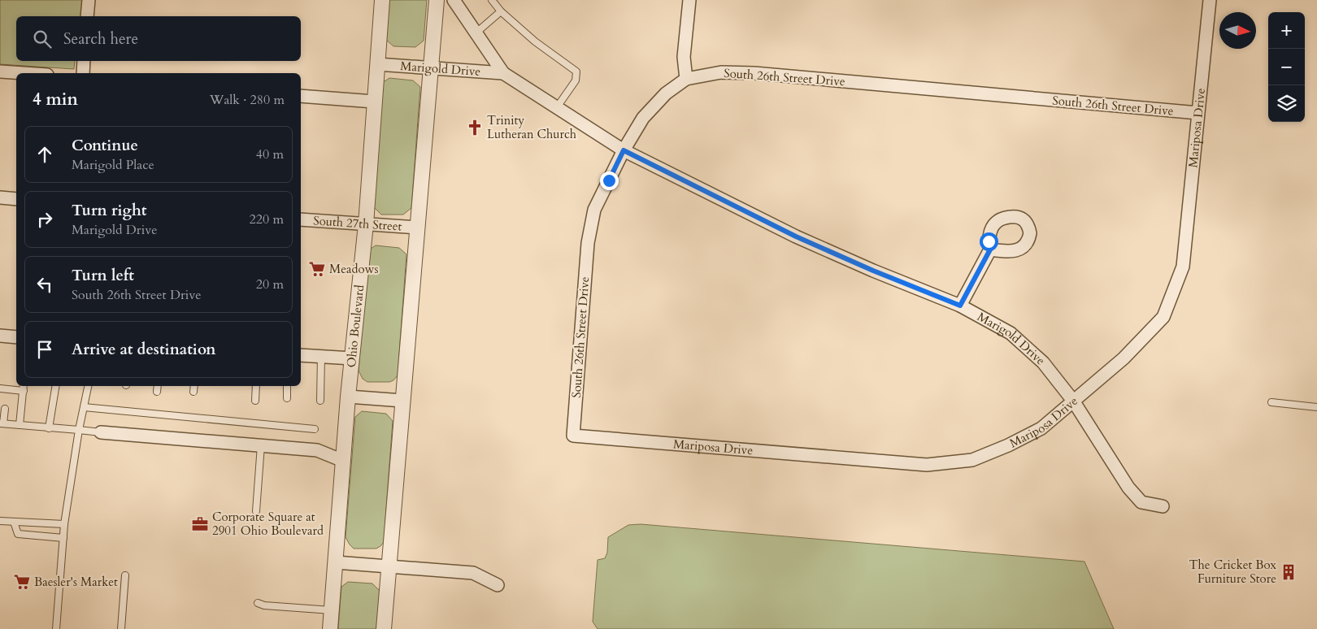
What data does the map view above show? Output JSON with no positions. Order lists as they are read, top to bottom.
{
  "streets": {
    "street": [
      "Marigold Drive",
      "South 26th Street Drive",
      "Mariposa Drive",
      "South 27th Street",
      "Ohio Boulevard"
    ]
  },
  "crossings": [
    ["Marigold Drive", "South 26th Street Drive"],
    ["Marigold Drive", "Mariposa Drive"],
    ["Marigold Drive", "Ohio Boulevard"],
    ["South 26th Street Drive", "Mariposa Drive"],
    ["South 27th Street", "Ohio Boulevard"]
  ],
  "places": {
    "church": ["Trinity Lutheran Church"],
    "supermarket": ["Meadows", "Baesler's Market"],
    "office": ["Corporate Square at 2901 Ohio Boulevard"],
    "building": ["The Cricket Box Furniture Store"]
  },
  "north": "right",
  "page": {
    "map_buttons": ["+", "−"],
    "search": "Search here",
    "heading": ["4 min", "Walk · 280 m"],
    "list": [
      ["Continue", "Marigold Place", "40 m"],
      ["Turn right", "Marigold Drive", "220 m"],
      ["Turn left", "South 26th Street Drive", "20 m"],
      "Arrive at destination"
    ]
  }
}
